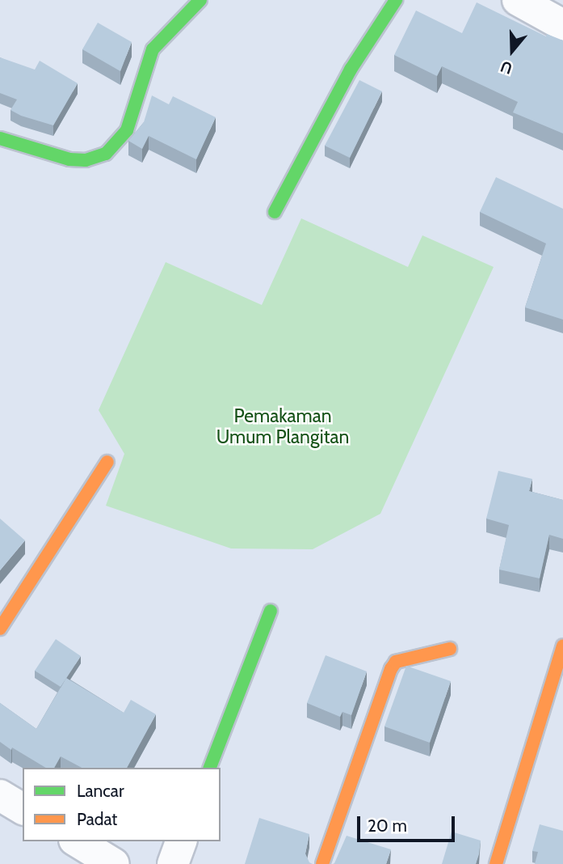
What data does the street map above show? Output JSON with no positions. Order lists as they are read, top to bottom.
{
  "parks": ["Pemakaman Umum Plangitan"],
  "legend": ["Lancar", "Padat"],
  "scale_bar": "20 m",
  "north": "bottom"
}
